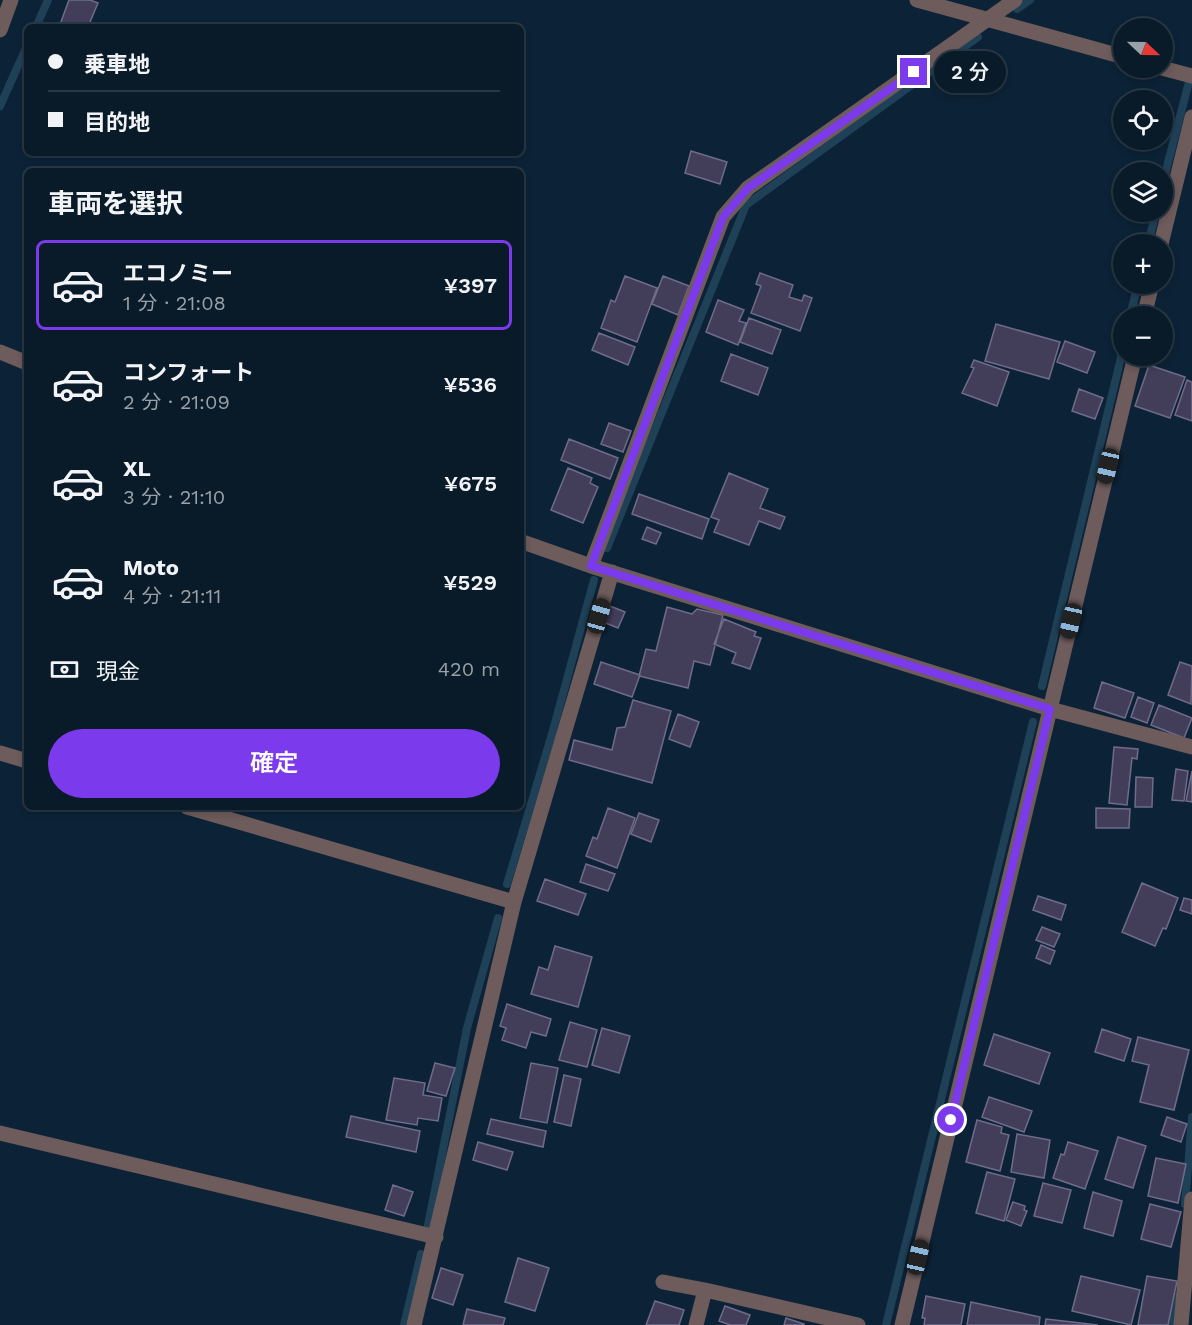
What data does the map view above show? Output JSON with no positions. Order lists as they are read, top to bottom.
{
  "north": "right",
  "page": {
    "map_buttons": ["+", "−"],
    "banner": ["乗車地", "目的地"],
    "bubble": "2 分",
    "heading": "車両を選択",
    "list": [
      {
        "name": "エコノミー",
        "note": "1 分 · 21:08",
        "value": "¥397"
      },
      {
        "name": "コンフォート",
        "note": "2 分 · 21:09",
        "value": "¥536"
      },
      {
        "name": "XL",
        "note": "3 分 · 21:10",
        "value": "¥675"
      },
      {
        "name": "Moto",
        "note": "4 分 · 21:11",
        "value": "¥529"
      }
    ],
    "pay": ["現金", "420 m"],
    "buttons": "確定"
  }
}
